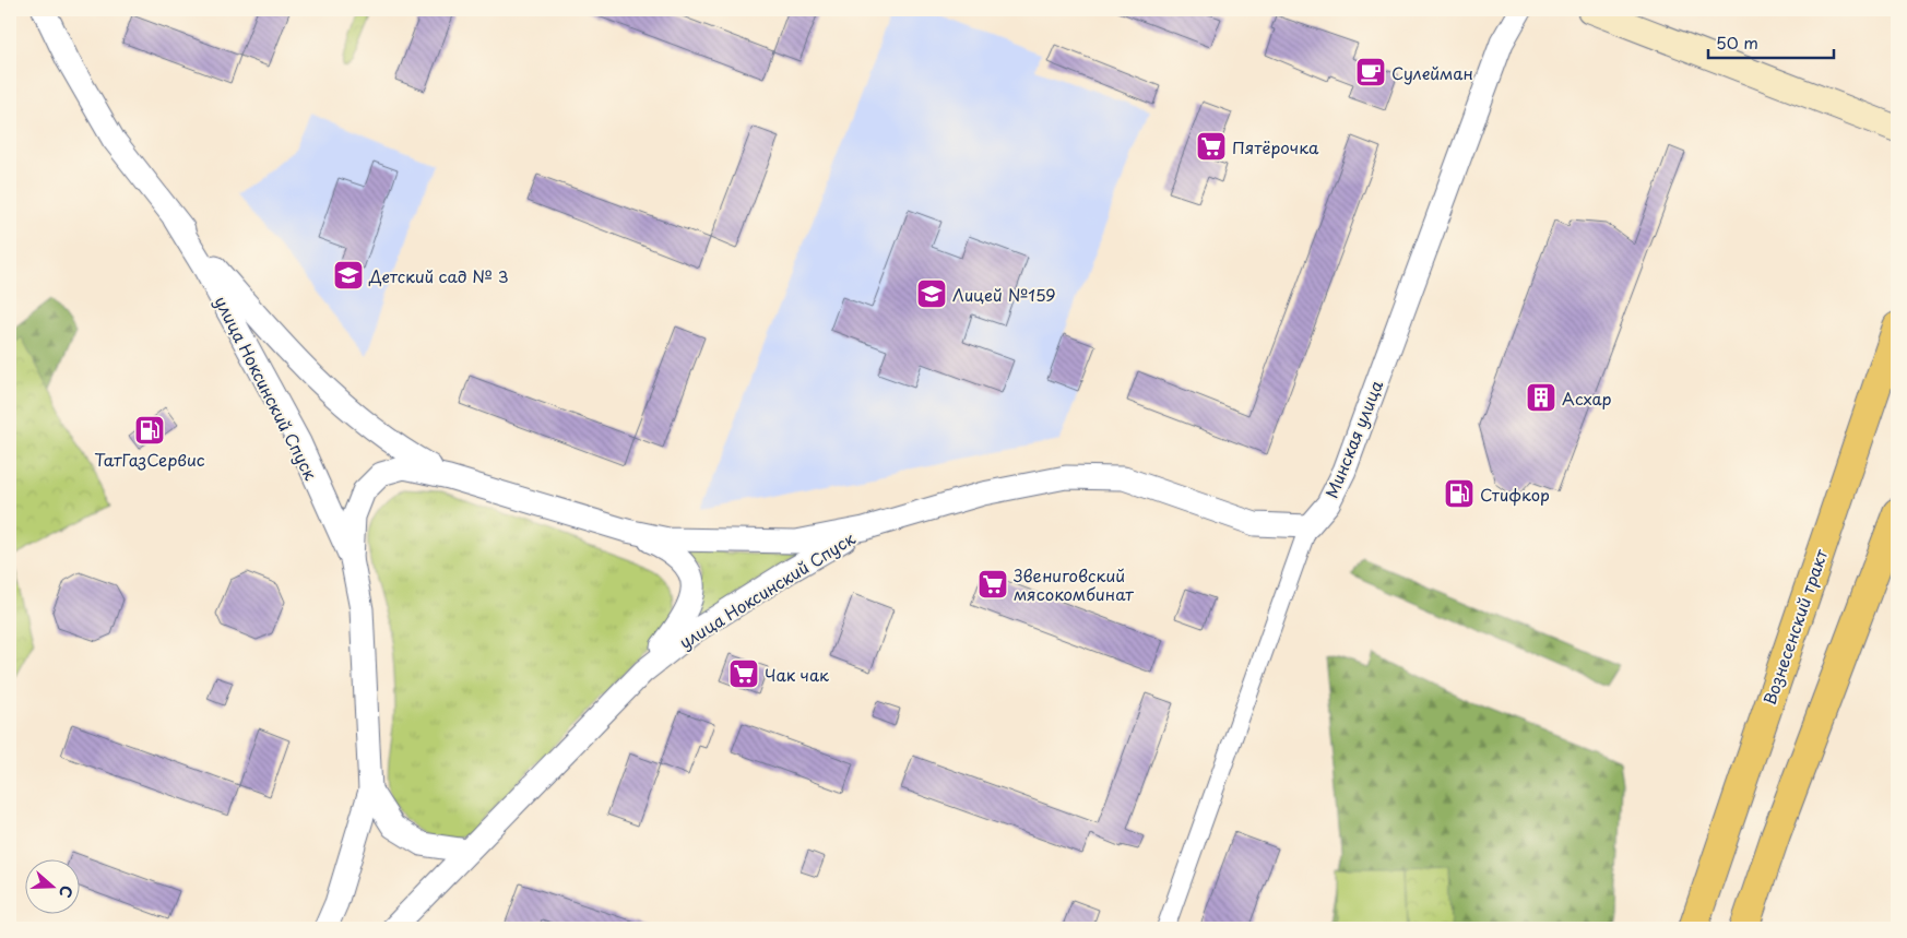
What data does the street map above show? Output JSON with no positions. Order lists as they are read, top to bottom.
{
  "streets": {
    "main road": ["Вознесенский тракт"],
    "street": ["улица Ноксинский Спуск", "Минская улица"]
  },
  "crossings": [
    ["улица Ноксинский Спуск", "Минская улица"]
  ],
  "places": {
    "cafe": ["Сулейман"],
    "supermarket": ["Пятёрочка", "Звениговский мясокомбинат", "Чак чак"],
    "school or university": ["Детский сад № 3", "Лицей №159"],
    "building": ["Асхар"],
    "fuel station": ["ТатГазСервис", "Стифкор"]
  },
  "scale_bar": "50 m",
  "north": "right"
}
